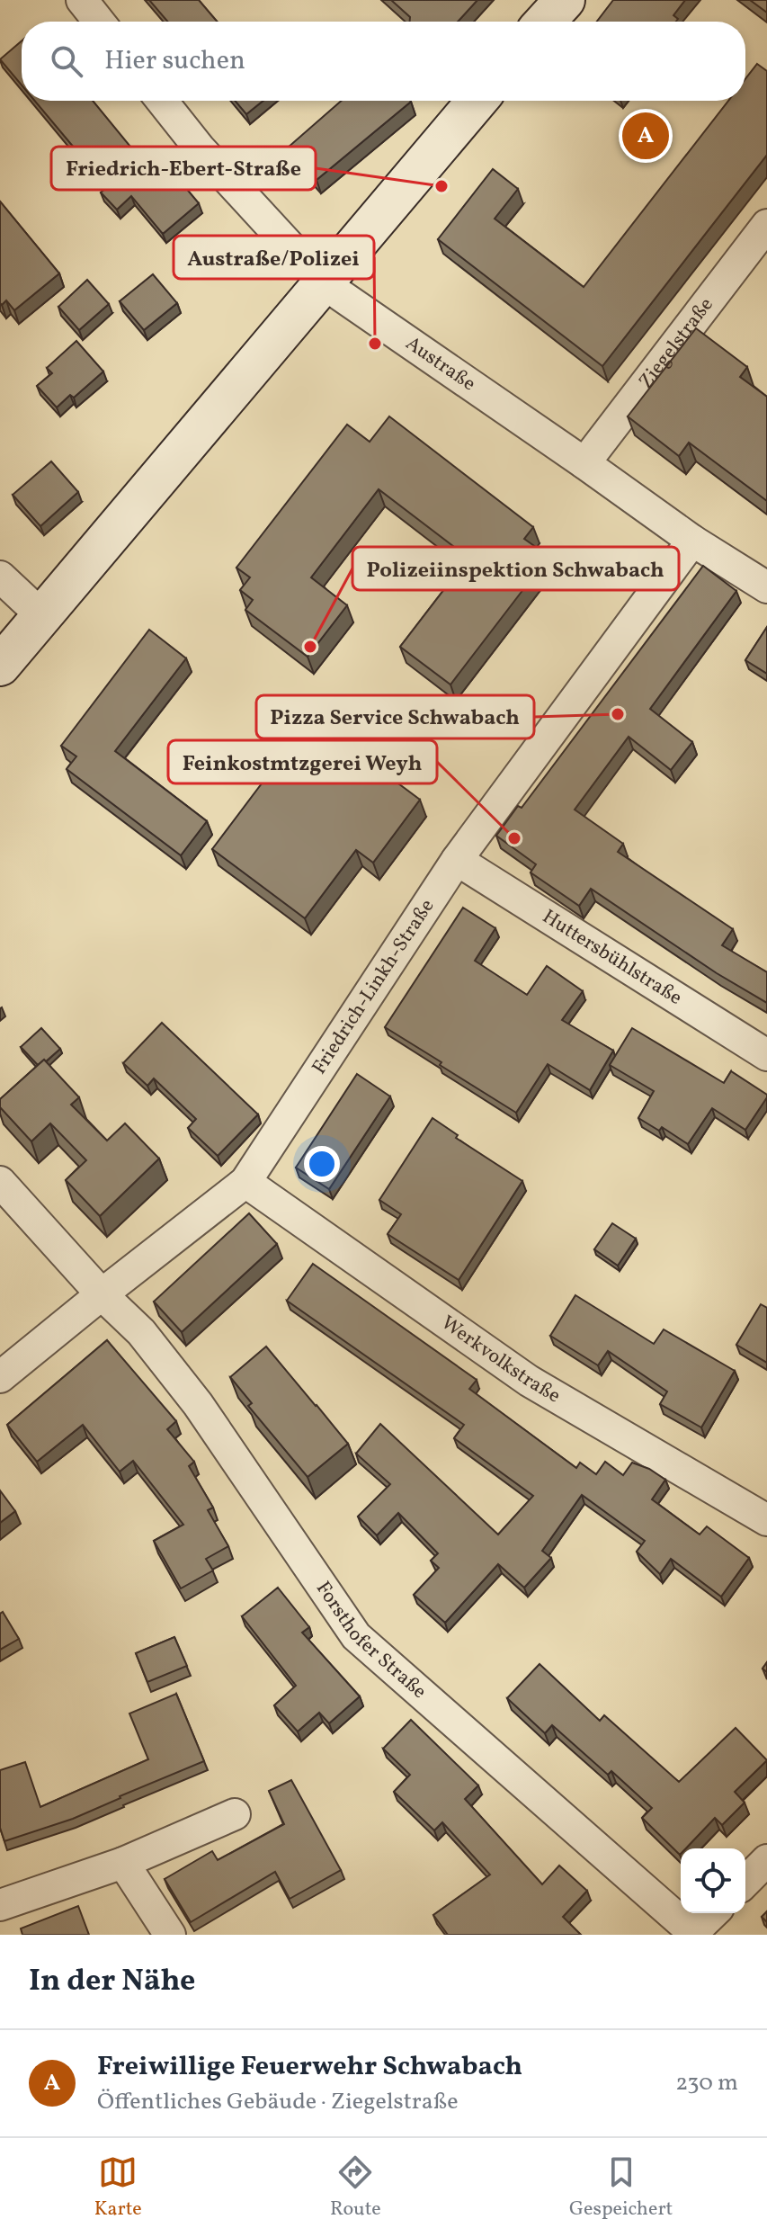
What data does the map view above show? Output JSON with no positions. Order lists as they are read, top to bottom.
{
  "streets": {
    "street": [
      "Ziegelstraße",
      "Austraße",
      "Huttersbühlstraße",
      "Friedrich-Linkh-Straße",
      "Werkvolkstraße",
      "Forsthofer Straße"
    ]
  },
  "crossings": [
    ["Ziegelstraße", "Austraße"],
    ["Austraße", "Friedrich-Linkh-Straße"],
    ["Huttersbühlstraße", "Friedrich-Linkh-Straße"],
    ["Friedrich-Linkh-Straße", "Werkvolkstraße"],
    ["Friedrich-Linkh-Straße", "Forsthofer Straße"]
  ],
  "places": [
    "Friedrich-Ebert-Straße",
    "Austraße/Polizei",
    "Polizeiinspektion Schwabach",
    "Pizza Service Schwabach",
    "Feinkostmtzgerei Weyh"
  ],
  "page": {
    "search": "Hier suchen",
    "pins": "A",
    "heading": "In der Nähe",
    "list": [
      {
        "mark": "A",
        "name": "Freiwillige Feuerwehr Schwabach",
        "note": "Öffentliches Gebäude · Ziegelstraße",
        "value": "230 m"
      }
    ],
    "nav": ["Karte", "Route", "Gespeichert"]
  }
}
